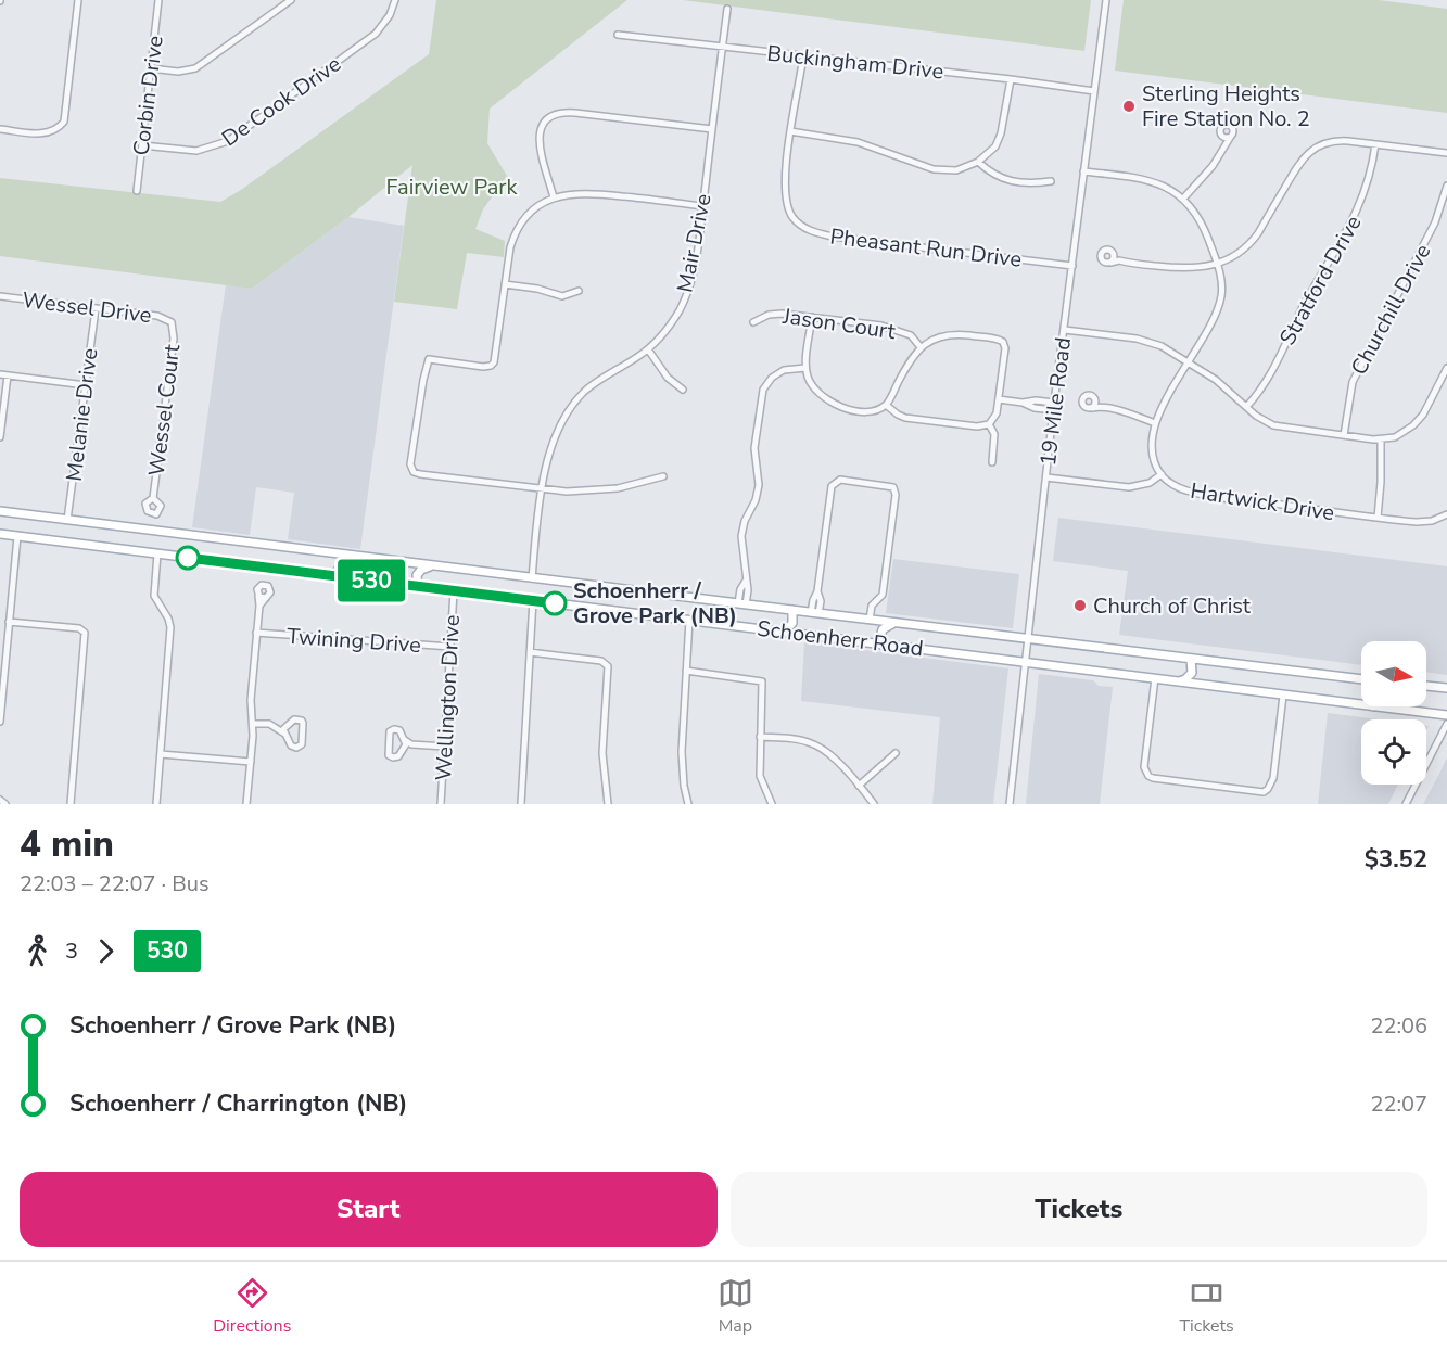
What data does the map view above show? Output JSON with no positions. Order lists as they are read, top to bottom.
{
  "streets": {
    "main road": ["Schoenherr Road"],
    "street": [
      "Buckingham Drive",
      "Corbin Drive",
      "De Cook Drive",
      "Mair Drive",
      "Pheasant Run Drive",
      "Stratford Drive",
      "Wessel Drive",
      "Churchill Drive",
      "Jason Court",
      "19 Mile Road",
      "Wessel Court",
      "Melanie Drive",
      "Hartwick Drive",
      "Twining Drive",
      "Wellington Drive"
    ]
  },
  "crossings": [
    ["Buckingham Drive", "Mair Drive"],
    ["Buckingham Drive", "Pheasant Run Drive"],
    ["Buckingham Drive", "19 Mile Road"],
    ["Corbin Drive", "De Cook Drive"],
    ["Mair Drive", "Schoenherr Road"],
    ["Pheasant Run Drive", "19 Mile Road"],
    ["Wessel Drive", "Wessel Court"],
    ["Wessel Drive", "Melanie Drive"],
    ["19 Mile Road", "Hartwick Drive"],
    ["19 Mile Road", "Schoenherr Road"],
    ["Melanie Drive", "Schoenherr Road"],
    ["Schoenherr Road", "Wellington Drive"],
    ["Twining Drive", "Wellington Drive"]
  ],
  "parks": ["Fairview Park"],
  "places": ["Sterling Heights Fire Station No. 2", "Schoenherr / Grove Park (NB)", "Church of Christ"],
  "lines": ["bus line 530"],
  "north": "right",
  "page": {
    "on_map": "530",
    "heading": ["4 min", "22:03 – 22:07 · Bus", "$3.52"],
    "legs": ["3", "530"],
    "list": [
      {
        "name": "Schoenherr / Grove Park (NB)",
        "value": "22:06"
      },
      {
        "name": "Schoenherr / Charrington (NB)",
        "value": "22:07"
      }
    ],
    "buttons": ["Start", "Tickets"],
    "tabs": ["Directions", "Map", "Tickets"]
  }
}
